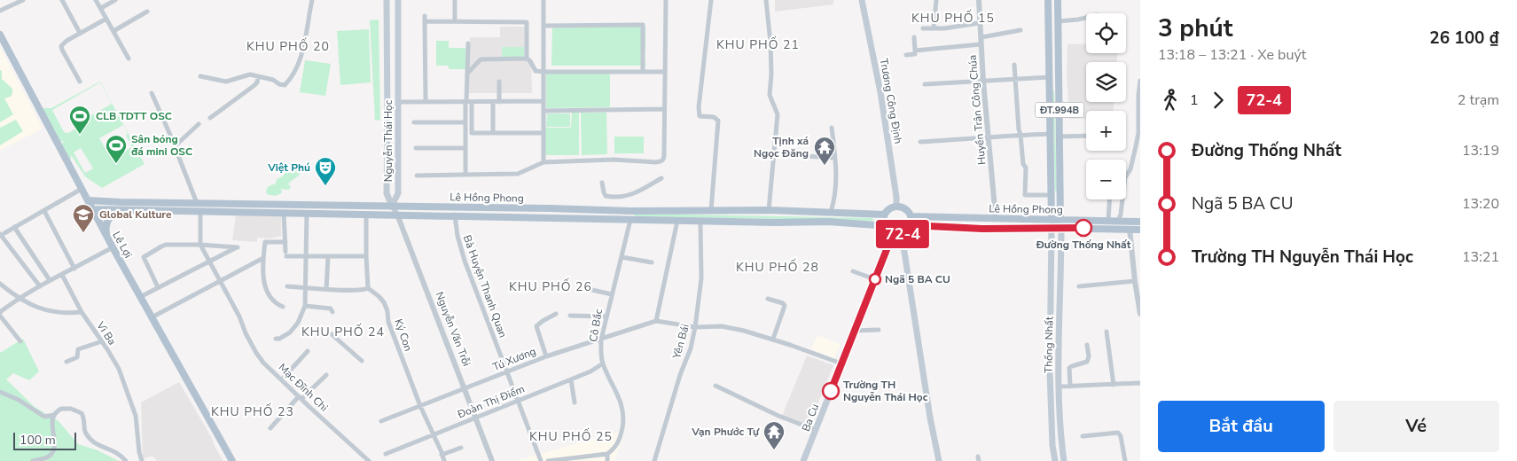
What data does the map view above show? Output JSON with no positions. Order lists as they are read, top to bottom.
{
  "streets": {
    "main road": [
      "Trương Công Định",
      "ĐT.994B",
      "Nguyễn Thái Học",
      "Lê Hồng Phong",
      "Lê Lợi",
      "Thống Nhất",
      "Ba Cu"
    ],
    "street": [
      "Huyền Trân Công Chúa",
      "Bà Huyện Thanh Quan",
      "Cô Bắc",
      "Nguyễn Văn Trỗi",
      "Vi Ba",
      "Ký Con",
      "Yên Bái",
      "Tú Xương",
      "Mạc Đĩnh Chi",
      "Đoàn Thị Điểm"
    ]
  },
  "crossings": [
    ["Trương Công Định", "Lê Hồng Phong"],
    ["Trương Công Định", "Ba Cu"],
    ["Huyền Trân Công Chúa", "Lê Hồng Phong"],
    ["ĐT.994B", "Lê Hồng Phong"],
    ["Nguyễn Thái Học", "Lê Hồng Phong"],
    ["Nguyễn Thái Học", "Nguyễn Văn Trỗi"],
    ["Lê Hồng Phong", "Lê Lợi"],
    ["Lê Hồng Phong", "Bà Huyện Thanh Quan"],
    ["Lê Hồng Phong", "Cô Bắc"],
    ["Lê Hồng Phong", "Nguyễn Văn Trỗi"],
    ["Lê Hồng Phong", "Yên Bái"],
    ["Lê Hồng Phong", "Thống Nhất"],
    ["Lê Hồng Phong", "Ba Cu"],
    ["Bà Huyện Thanh Quan", "Tú Xương"],
    ["Bà Huyện Thanh Quan", "Đoàn Thị Điểm"],
    ["Cô Bắc", "Tú Xương"],
    ["Cô Bắc", "Đoàn Thị Điểm"],
    ["Nguyễn Văn Trỗi", "Tú Xương"],
    ["Nguyễn Văn Trỗi", "Đoàn Thị Điểm"],
    ["Ký Con", "Tú Xương"],
    ["Ký Con", "Đoàn Thị Điểm"]
  ],
  "districts": [
    "KHU PHỐ 15",
    "KHU PHỐ 21",
    "KHU PHỐ 20",
    "KHU PHỐ 28",
    "KHU PHỐ 26",
    "KHU PHỐ 24",
    "KHU PHỐ 23",
    "KHU PHỐ 25"
  ],
  "places": {
    "sports": ["CLB TDTT OSC", "Sân bóng đá mini OSC"],
    "temple": ["Tịnh xá Ngọc Đăng", "Vạn Phước Tự"],
    "theatre": ["Việt Phú"],
    "other": ["Đường Thống Nhất", "Ngã 5 BA CU", "Trường TH Nguyễn Thái Học"],
    "school or university": ["Global Kulture"]
  },
  "lines": ["bus line 72-4"],
  "scale_bar": "100 m",
  "page": {
    "on_map": "72-4",
    "heading": ["3 phút", "13:18 – 13:21 · Xe buýt", "26 100 ₫"],
    "map_buttons": ["+", "−"],
    "legs": ["1", "72-4", "2 trạm"],
    "list": [
      {
        "name": "Đường Thống Nhất",
        "value": "13:19"
      },
      {
        "name": "Ngã 5 BA CU",
        "value": "13:20"
      },
      {
        "name": "Trường TH Nguyễn Thái Học",
        "value": "13:21"
      }
    ],
    "buttons": ["Bắt đầu", "Vé"],
    "scale": "100 m"
  }
}
